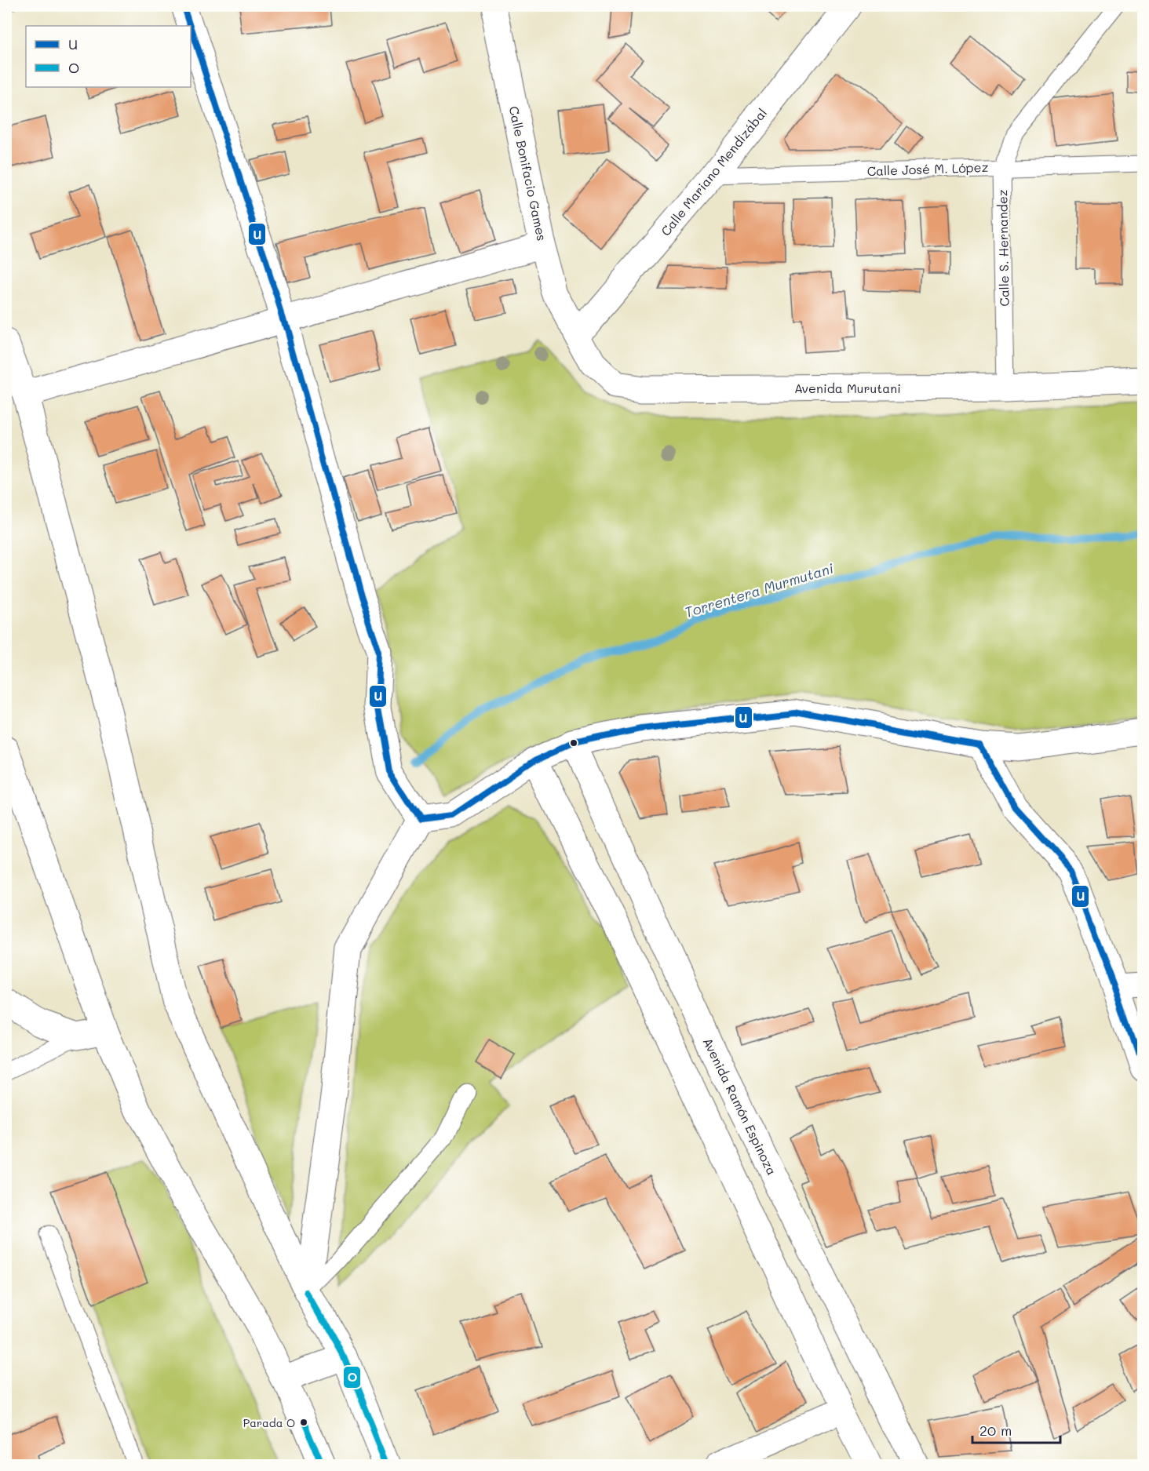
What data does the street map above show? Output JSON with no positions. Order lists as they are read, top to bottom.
{
  "streets": {
    "street": [
      "Calle Mariano Mendizábal",
      "Calle Bonifacio Games",
      "Avenida Murutani",
      "Avenida Ramón Espinoza"
    ],
    "lane": ["Calle José M. López", "Calle S. Hernandez"]
  },
  "crossings": [
    ["Calle José M. López", "Calle Mariano Mendizábal"],
    ["Calle José M. López", "Calle S. Hernandez"],
    ["Calle Mariano Mendizábal", "Calle Bonifacio Games"],
    ["Calle Mariano Mendizábal", "Avenida Murutani"],
    ["Calle Bonifacio Games", "Avenida Murutani"],
    ["Calle S. Hernandez", "Avenida Murutani"]
  ],
  "water": ["Torrentera Murmutani"],
  "places": ["Parada O"],
  "lines": ["transit line U", "transit line O"],
  "legend": ["U", "O"],
  "scale_bar": "20 m"
}
